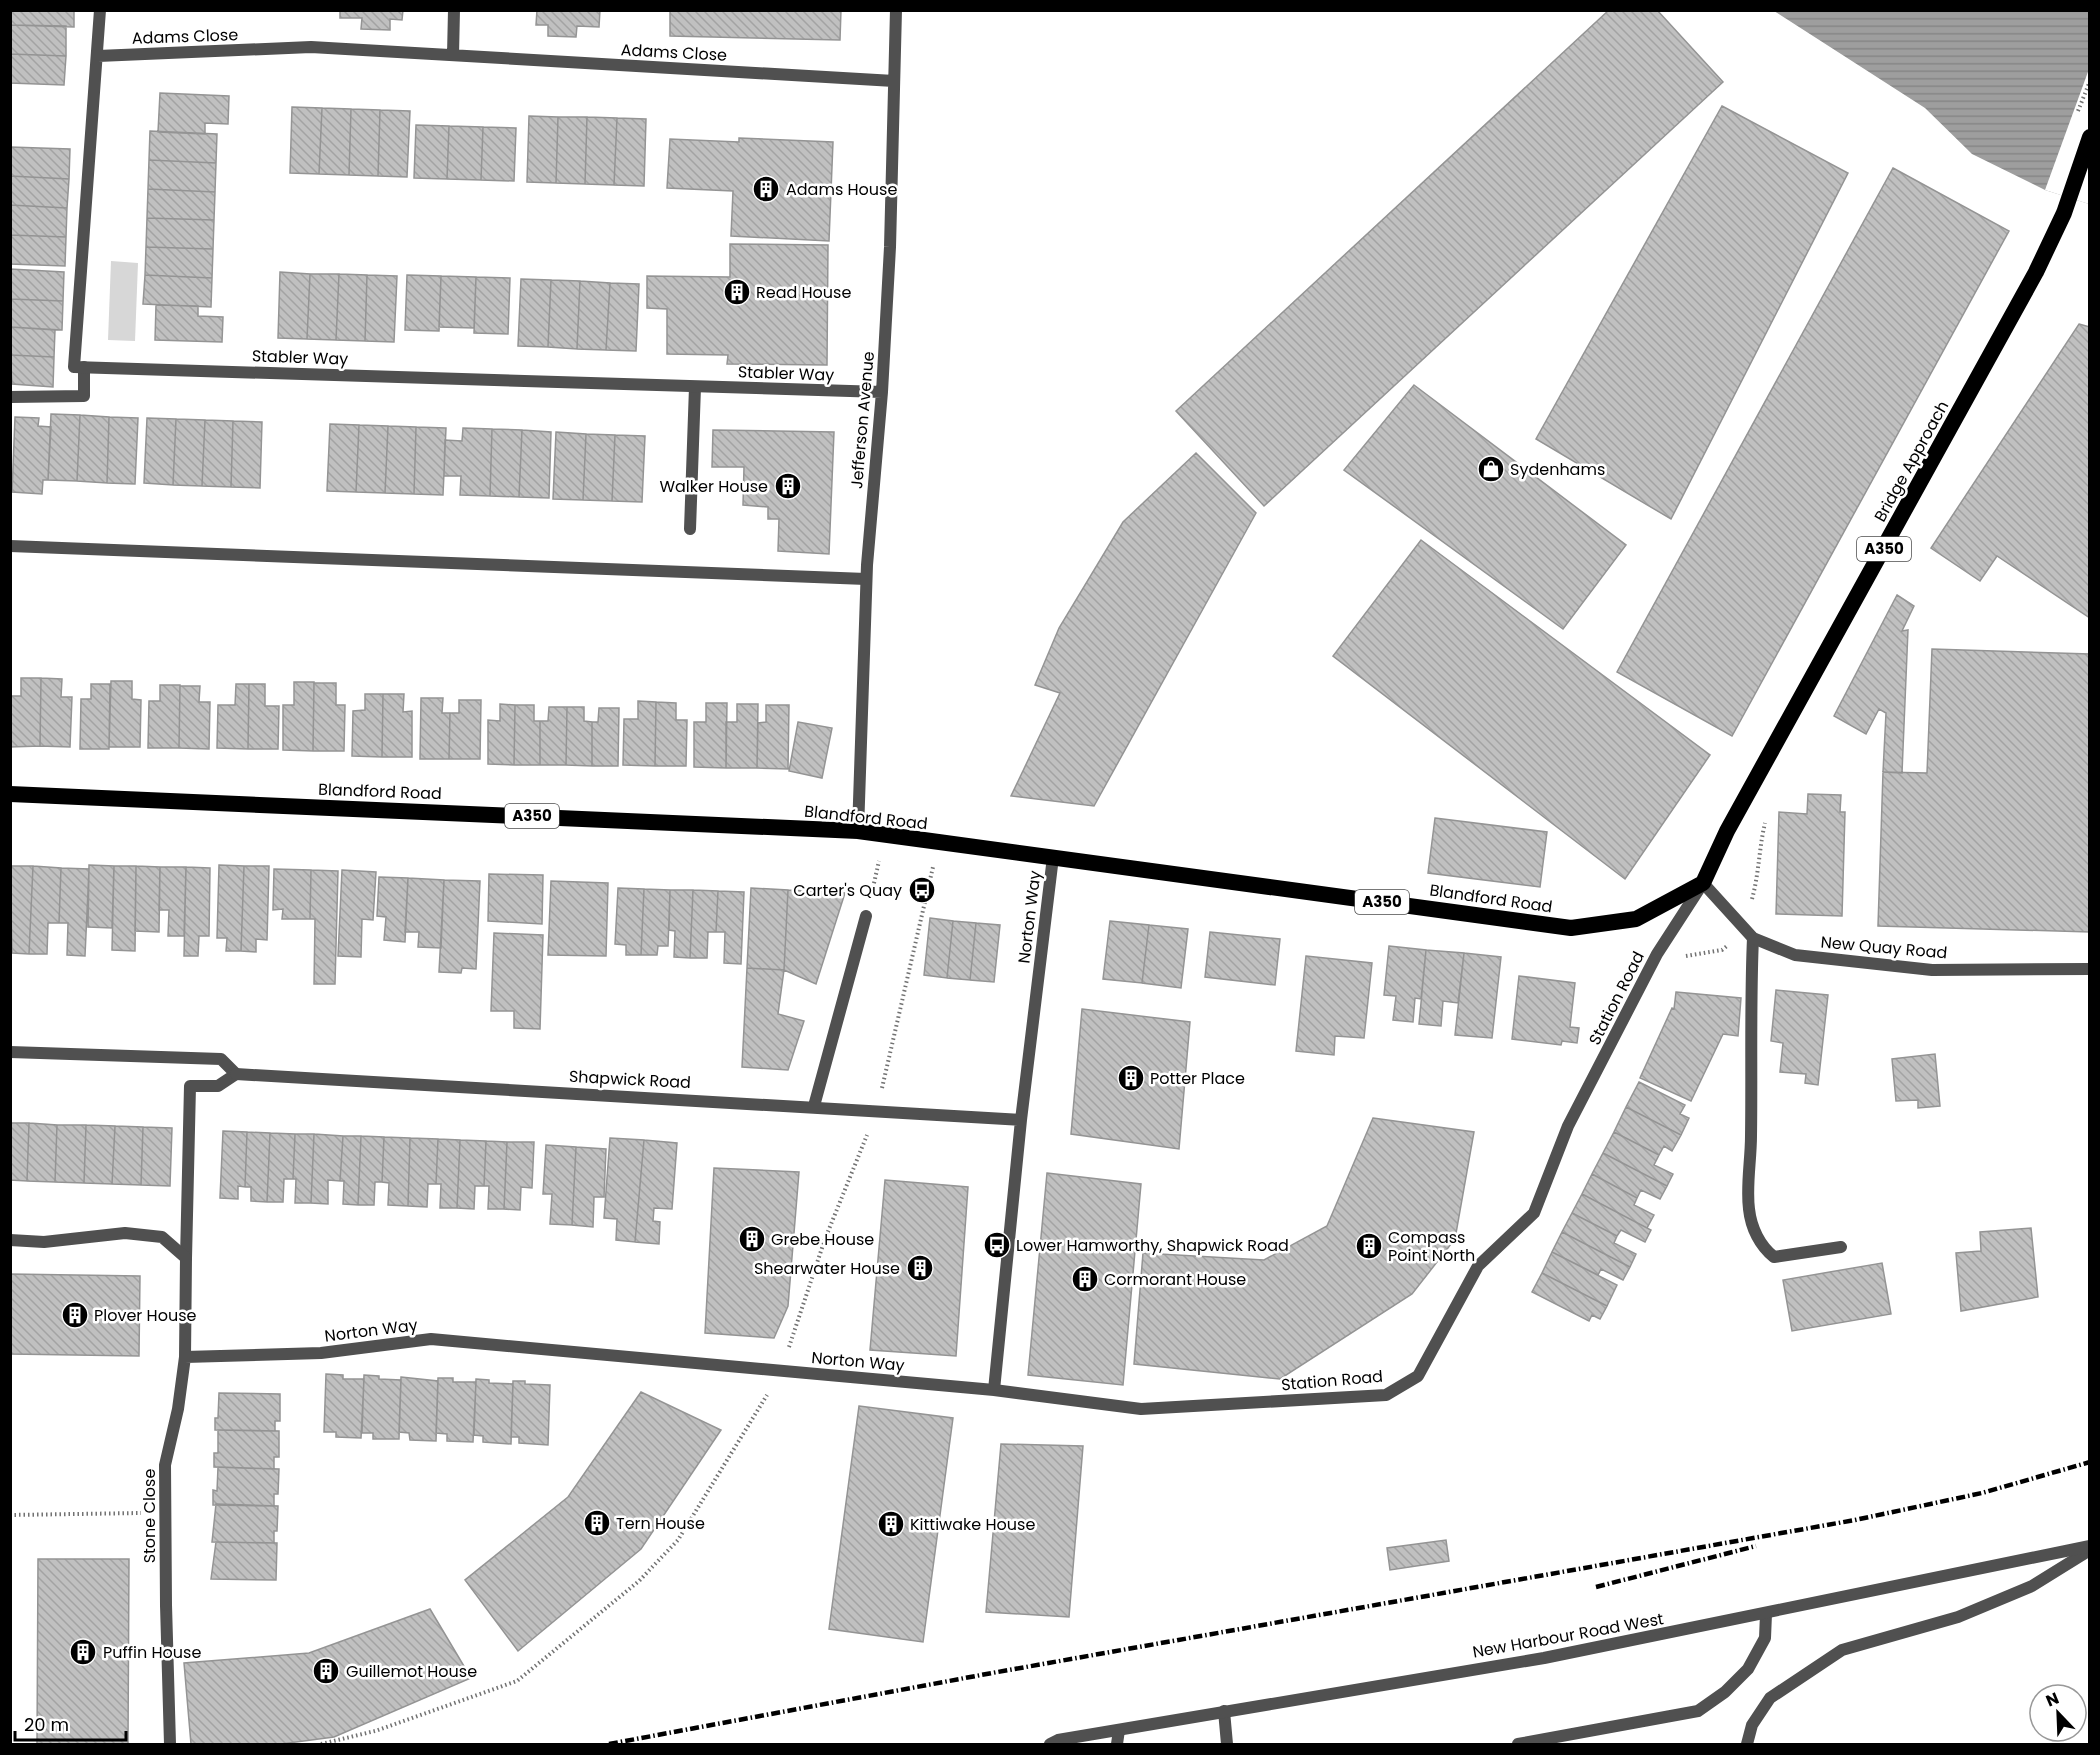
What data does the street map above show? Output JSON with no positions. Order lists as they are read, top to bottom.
{
  "streets": {
    "highway": ["Bridge Approach", "A350", "Blandford Road"],
    "street": [
      "Adams Close",
      "Stabler Way",
      "Jefferson Avenue",
      "Norton Way",
      "New Quay Road",
      "Station Road",
      "Shapwick Road",
      "Stone Close",
      "New Harbour Road West"
    ]
  },
  "crossings": [
    ["Adams Close", "Jefferson Avenue"],
    ["Stabler Way", "Jefferson Avenue"],
    ["Jefferson Avenue", "Blandford Road"],
    ["Bridge Approach", "Blandford Road"],
    ["Bridge Approach", "New Quay Road"],
    ["Bridge Approach", "Station Road"],
    ["Blandford Road", "Norton Way"],
    ["Blandford Road", "New Quay Road"],
    ["Blandford Road", "Station Road"],
    ["Norton Way", "Station Road"],
    ["Norton Way", "Shapwick Road"],
    ["Norton Way", "Stone Close"],
    ["New Quay Road", "Station Road"],
    ["Shapwick Road", "Stone Close"]
  ],
  "places": {
    "building": [
      "Adams House",
      "Read House",
      "Walker House",
      "Potter Place",
      "Grebe House",
      "Compass Point North",
      "Shearwater House",
      "Cormorant House",
      "Plover House",
      "Tern House",
      "Kittiwake House",
      "Puffin House",
      "Guillemot House"
    ],
    "shop": ["Sydenhams"],
    "bus stop": ["Carter's Quay", "Lower Hamworthy, Shapwick Road"]
  },
  "scale_bar": "20 m",
  "north": "top left"
}
